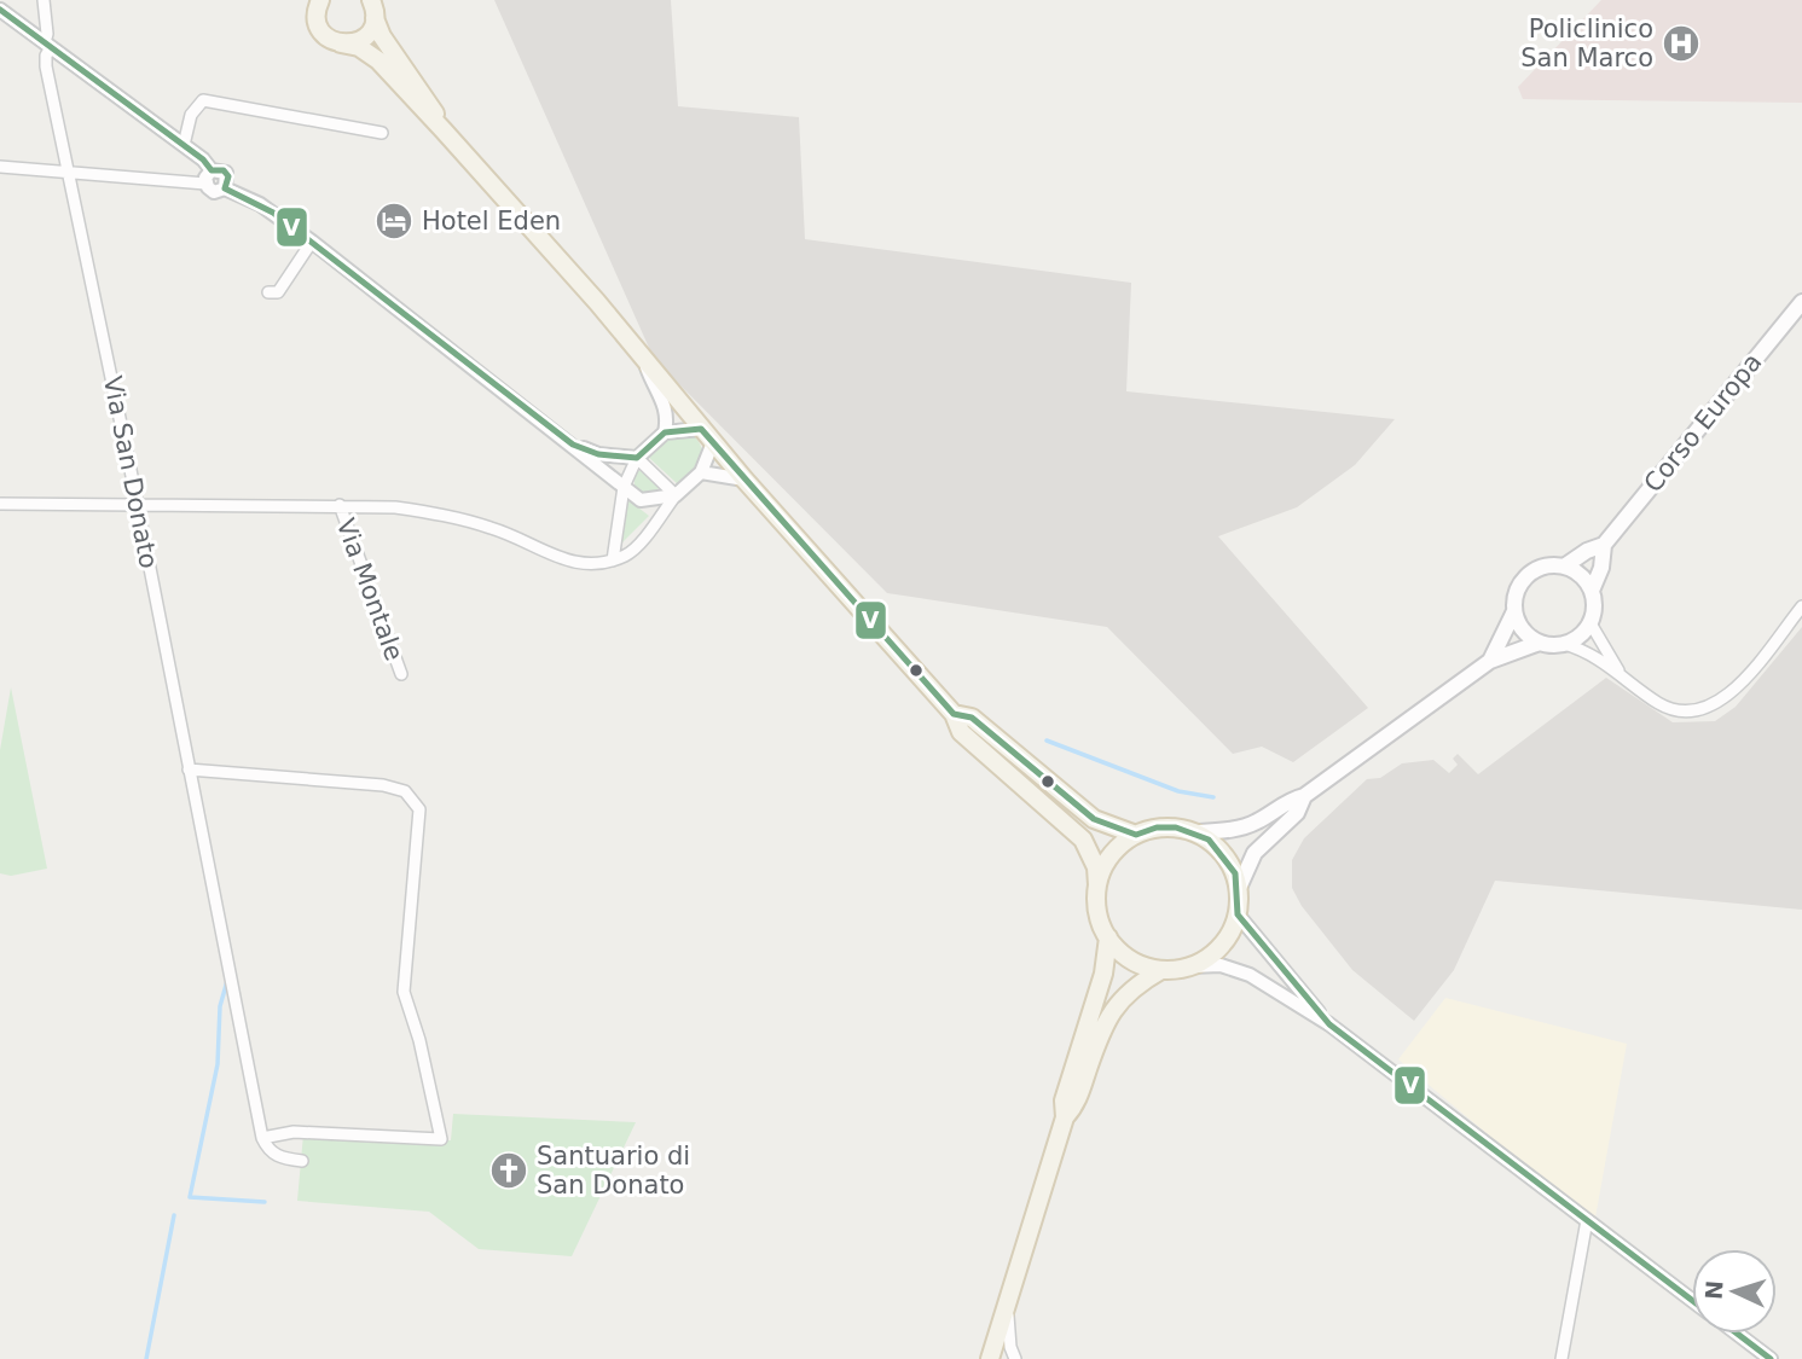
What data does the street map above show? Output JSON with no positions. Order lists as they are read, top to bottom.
{
  "streets": {
    "main road": ["Corso Europa"],
    "street": ["Via San Donato", "Via Montale"]
  },
  "crossings": [
    ["Via San Donato", "Via Montale"]
  ],
  "places": {
    "hospital": ["Policlinico San Marco"],
    "hotel": ["Hotel Eden"],
    "church": ["Santuario di San Donato"]
  },
  "lines": ["transit line V"],
  "north": "left"
}
